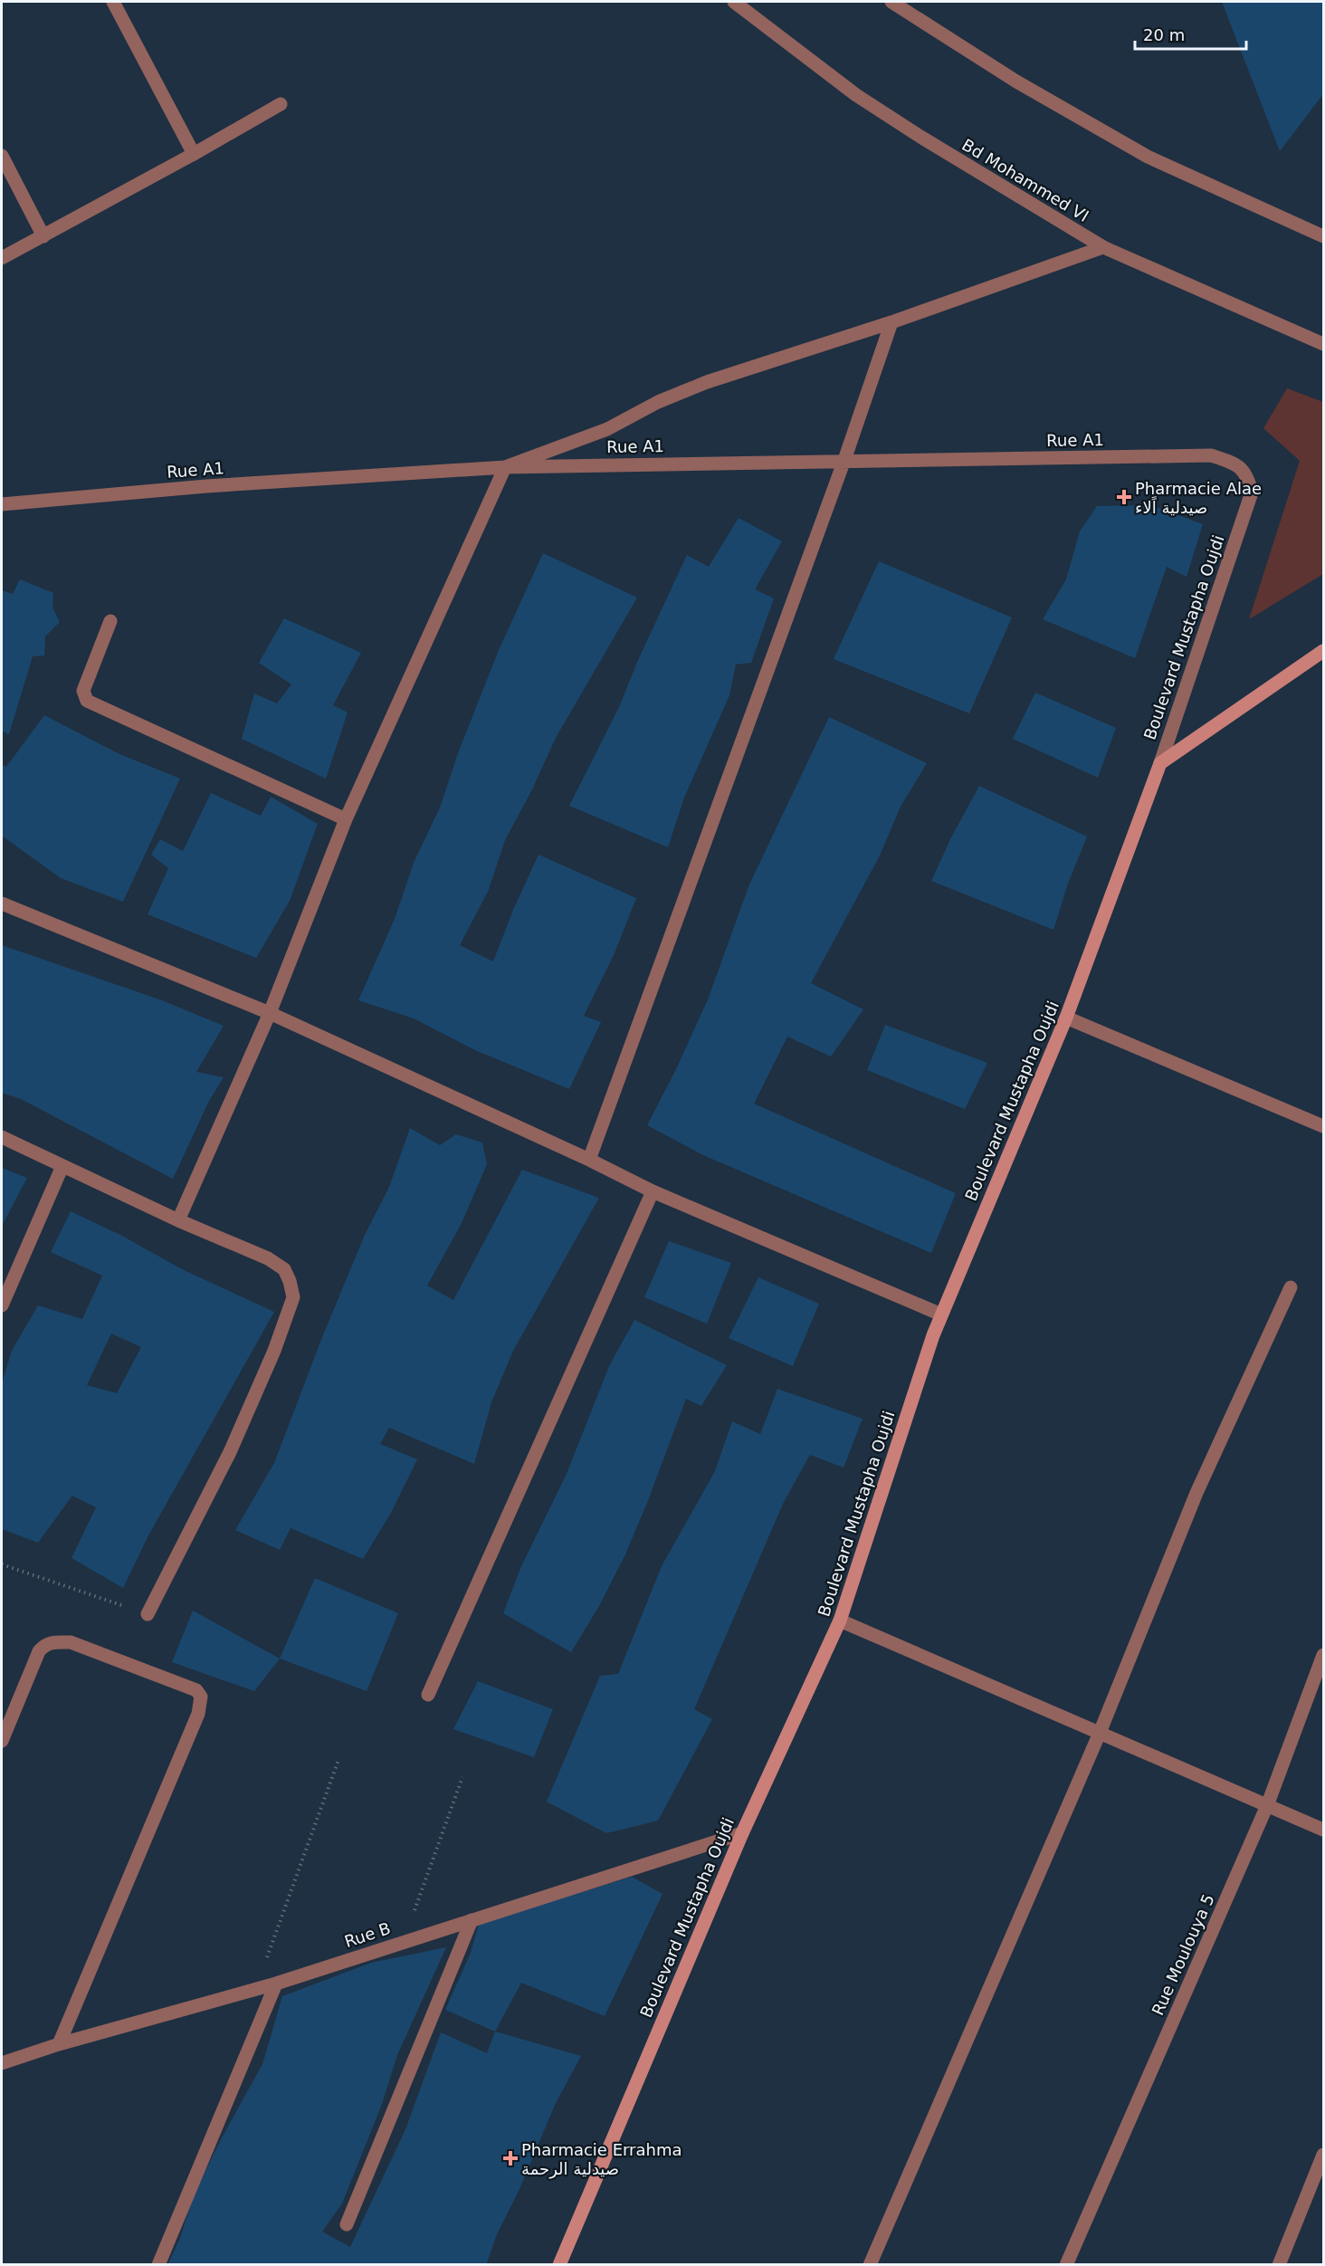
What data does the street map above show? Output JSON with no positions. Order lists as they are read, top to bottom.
{
  "streets": {
    "main road": ["Boulevard Mustapha Oujdi"],
    "street": [
      "Bd Mohammed VI",
      "Rue A1",
      "Rue B",
      "Rue Moulouya 5"
    ]
  },
  "crossings": [
    ["Rue A1", "Boulevard Mustapha Oujdi"],
    ["Boulevard Mustapha Oujdi", "Rue B"]
  ],
  "places": {
    "health": ["Pharmacie Alae صيدلية اًلاء", "Pharmacie Errahma صيدلية الرحمة"]
  },
  "scale_bar": "20 m"
}
